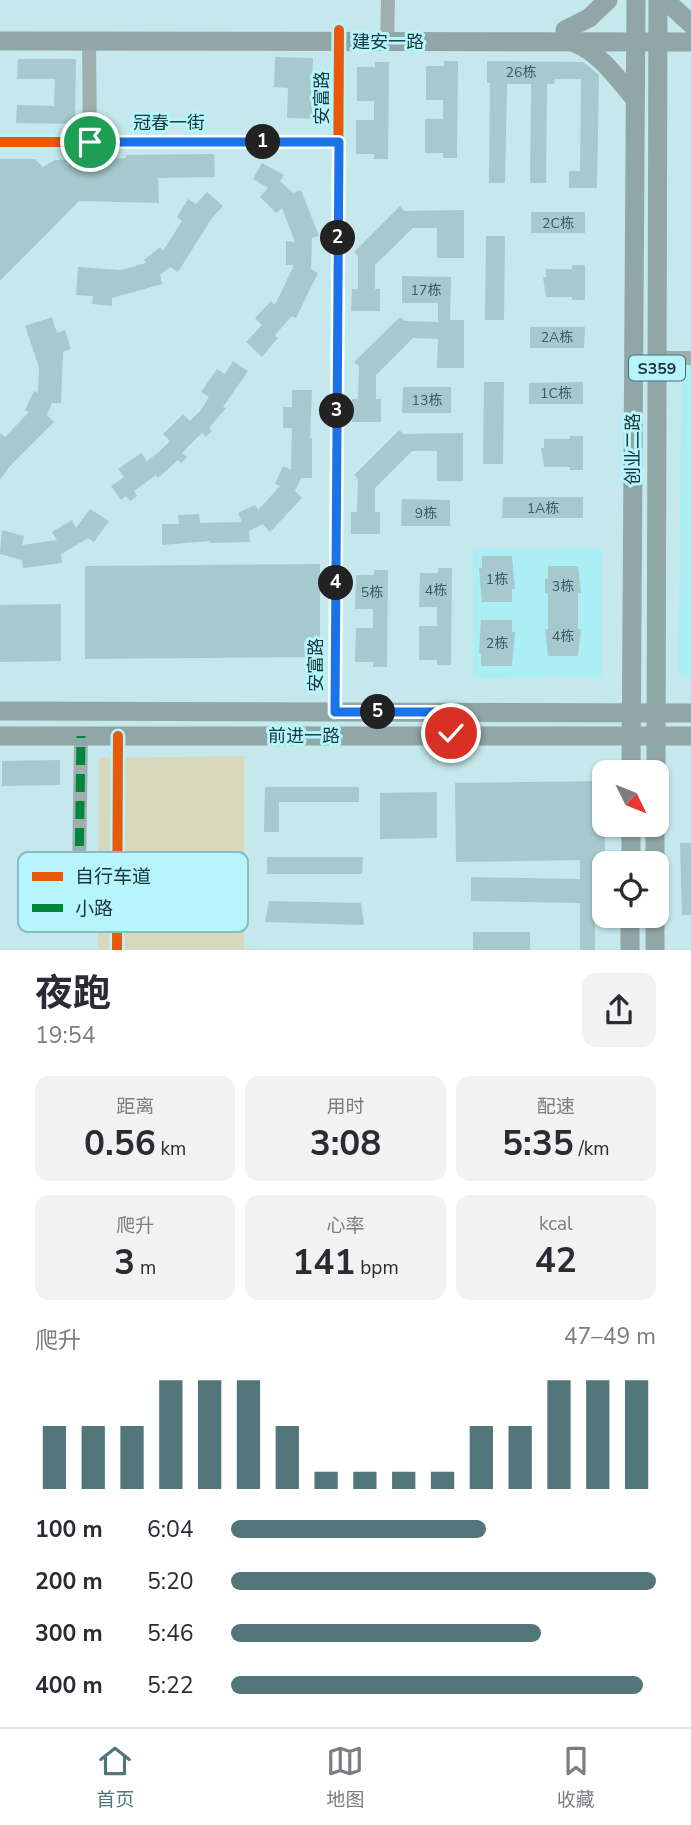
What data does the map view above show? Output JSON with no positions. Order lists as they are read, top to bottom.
{
  "streets": {
    "main road": [
      "建安一路",
      "S359",
      "创业二路",
      "前进一路"
    ],
    "street": ["安富路", "冠春一街"]
  },
  "crossings": [
    ["建安一路", "安富路"],
    ["建安一路", "创业二路"],
    ["安富路", "冠春一街"],
    ["安富路", "前进一路"],
    ["创业二路", "前进一路"]
  ],
  "house_numbers": [
    "26栋",
    "2C栋",
    "17栋",
    "2A栋",
    "1C栋",
    "13栋",
    "1A栋",
    "9栋",
    "1栋",
    "3栋",
    "4栋",
    "5栋",
    "4栋",
    "2栋"
  ],
  "legend": ["自行车道", "小路"],
  "north": "bottom right",
  "page": {
    "pins": [
      "1",
      "2",
      "3",
      "4",
      "5"
    ],
    "heading": ["夜跑", "19:54"],
    "stats": [
      ["距离", "0.56 km"],
      ["用时", "3:08"],
      ["配速", "5:35 /km"],
      ["爬升", "3 m"],
      ["心率", "141 bpm"],
      ["kcal", "42"]
    ],
    "chart": ["爬升", "47–49 m"],
    "list": [
      {
        "name": "100 m",
        "note": "6:04"
      },
      {
        "name": "200 m",
        "note": "5:20"
      },
      {
        "name": "300 m",
        "note": "5:46"
      },
      {
        "name": "400 m",
        "note": "5:22"
      }
    ],
    "tabs": ["首页", "地图", "收藏"]
  }
}
